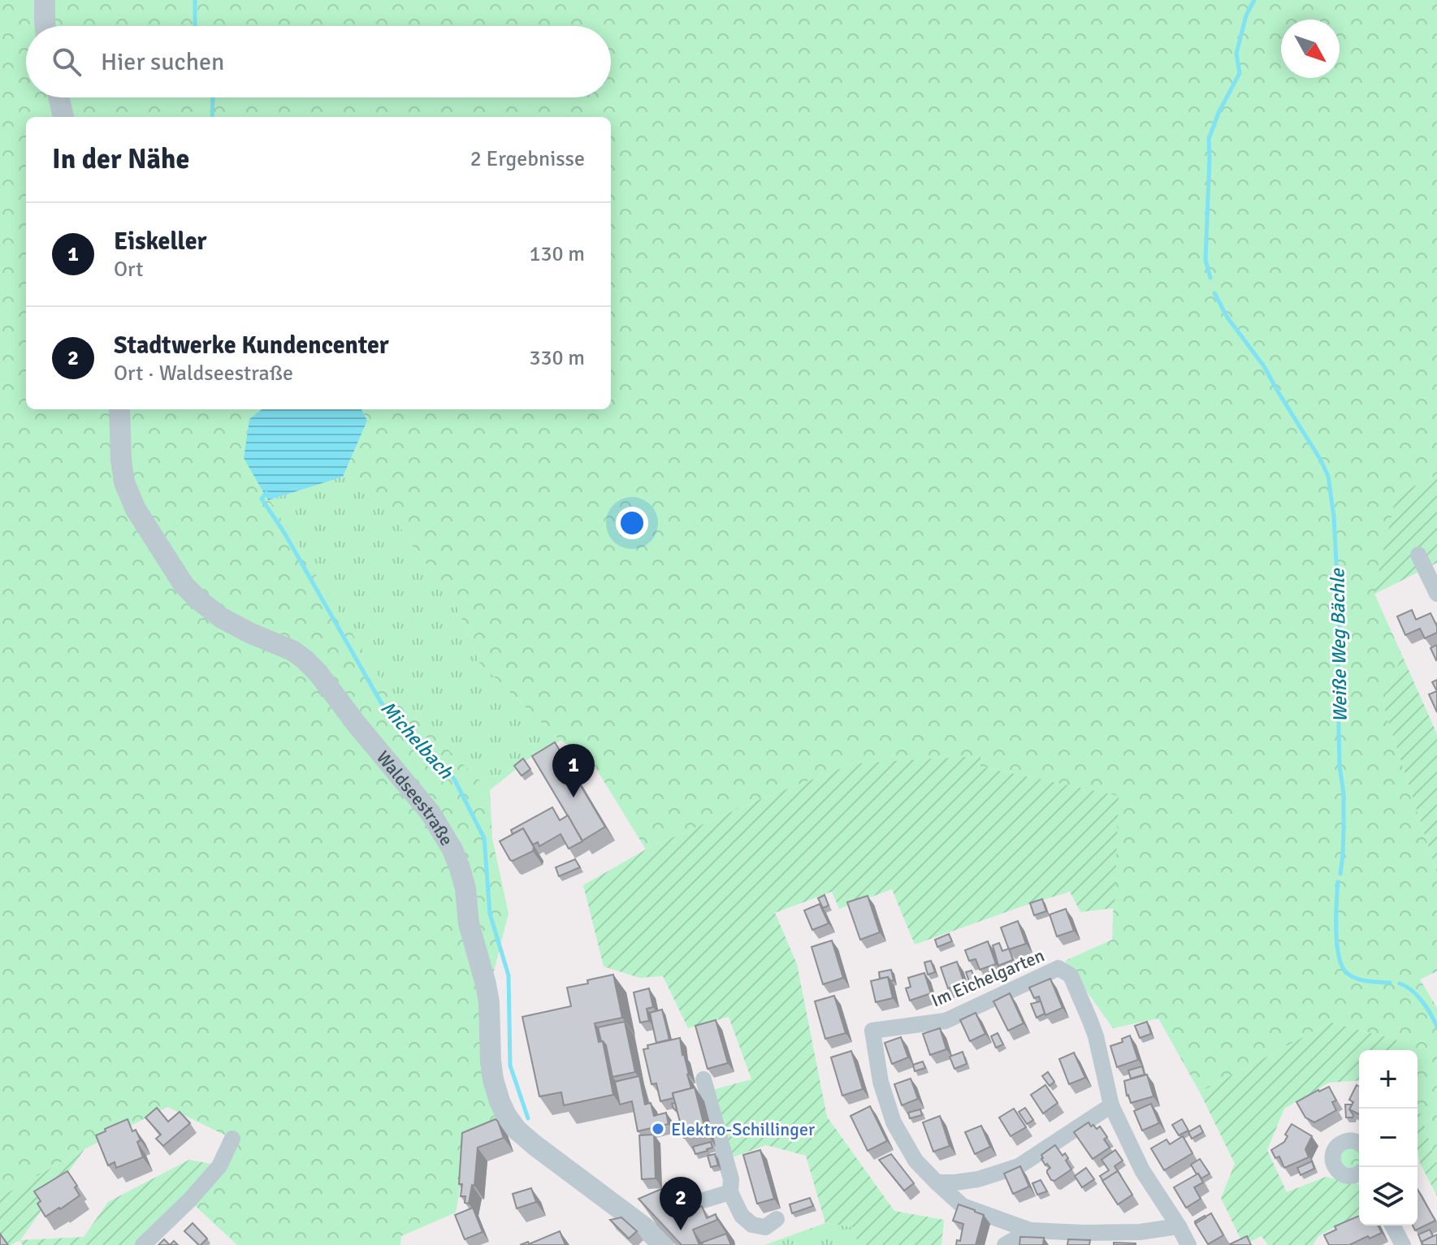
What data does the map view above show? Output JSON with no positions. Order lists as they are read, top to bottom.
{
  "streets": {
    "street": ["Waldseestraße", "Im Eichelgarten"]
  },
  "water": ["Weiße Weg Bächle", "Michelbach"],
  "places": ["Elektro-Schillinger"],
  "north": "bottom right",
  "page": {
    "search": "Hier suchen",
    "heading": ["In der Nähe", "2 Ergebnisse"],
    "list": [
      {
        "mark": "1",
        "name": "Eiskeller",
        "note": "Ort",
        "value": "130 m"
      },
      {
        "mark": "2",
        "name": "Stadtwerke Kundencenter",
        "note": "Ort · Waldseestraße",
        "value": "330 m"
      }
    ],
    "pins": ["1", "2"],
    "map_buttons": ["+", "−"]
  }
}
